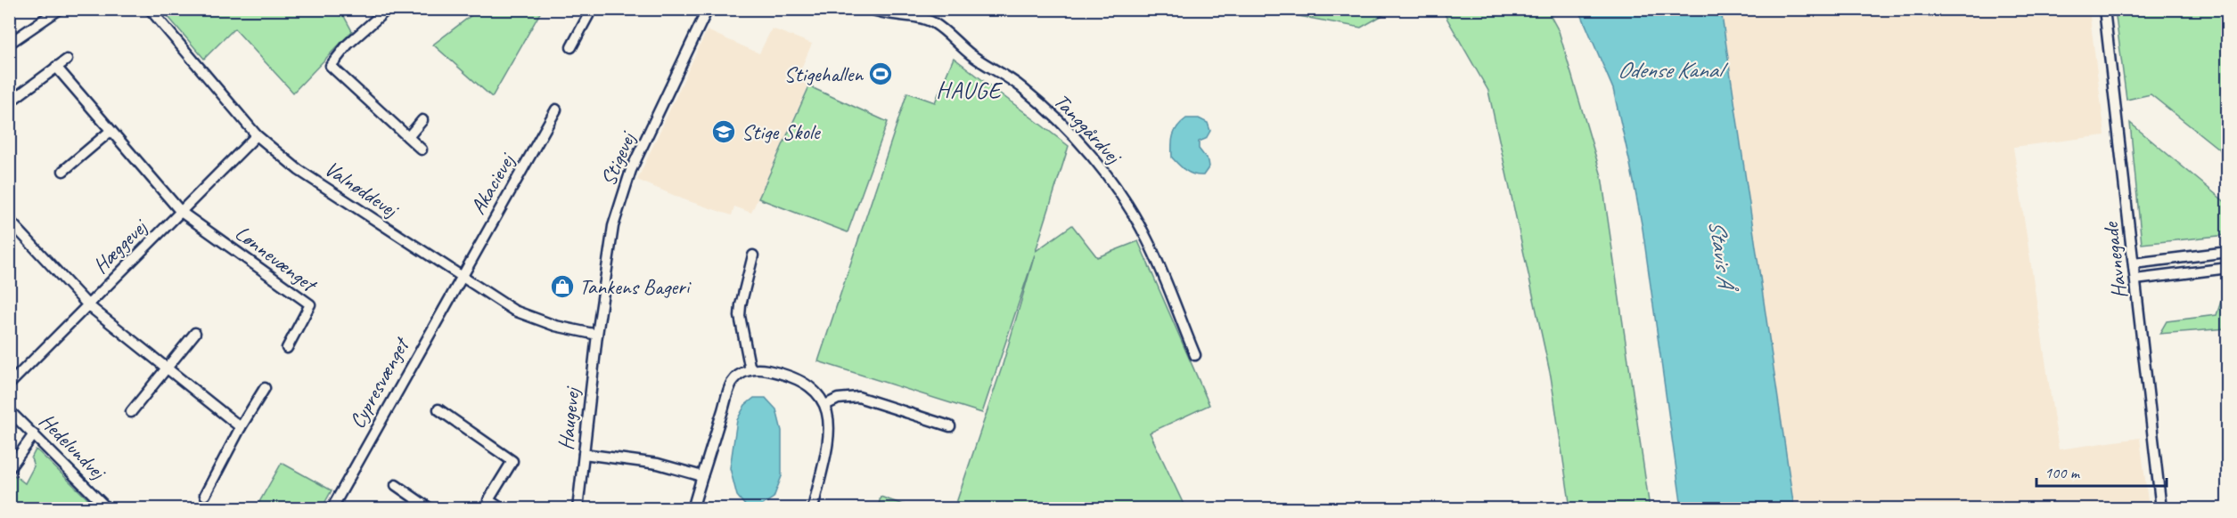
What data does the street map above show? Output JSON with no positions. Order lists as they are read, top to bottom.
{
  "streets": {
    "street": [
      "Tanggårdvej",
      "Stigevej",
      "Akacievej",
      "Valnøddevej",
      "Hæggevej",
      "Lønnevænget",
      "Havnegade",
      "Cypresvænget",
      "Haugevej",
      "Hedelundvej"
    ]
  },
  "crossings": [
    ["Stigevej", "Valnøddevej"],
    ["Stigevej", "Haugevej"],
    ["Akacievej", "Valnøddevej"],
    ["Akacievej", "Cypresvænget"],
    ["Valnøddevej", "Hæggevej"],
    ["Valnøddevej", "Cypresvænget"],
    ["Valnøddevej", "Haugevej"],
    ["Hæggevej", "Lønnevænget"]
  ],
  "districts": ["HAUGE"],
  "water": ["Odense Kanal", "Stavis Å"],
  "places": {
    "sports": ["Stigehallen"],
    "school or university": ["Stige Skole"],
    "shop": ["Tankens Bageri"]
  },
  "scale_bar": "100 m"
}
